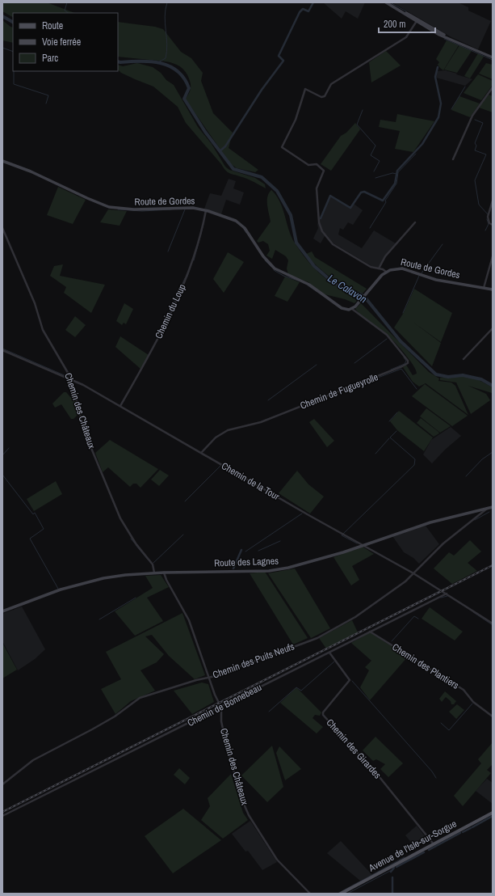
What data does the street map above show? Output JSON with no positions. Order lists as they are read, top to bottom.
{
  "streets": {
    "main road": ["Avenue de l'Isle-sur-Sorgue"],
    "street": [
      "Route de Gordes",
      "Chemin du Loup",
      "Chemin de Fugueyrolle",
      "Chemin des Châteaux",
      "Chemin de la Tour",
      "Route des Lagnes",
      "Chemin des Puits Neufs",
      "Chemin des Plantiers",
      "Chemin de Bonnebeau",
      "Chemin des Girardes"
    ]
  },
  "crossings": [
    ["Route de Gordes", "Chemin du Loup"],
    ["Route de Gordes", "Chemin de Fugueyrolle"],
    ["Chemin du Loup", "Chemin de la Tour"],
    ["Chemin de Fugueyrolle", "Chemin de la Tour"],
    ["Chemin des Châteaux", "Chemin de la Tour"],
    ["Chemin des Châteaux", "Route des Lagnes"],
    ["Chemin des Châteaux", "Chemin des Puits Neufs"],
    ["Chemin des Châteaux", "Chemin de Bonnebeau"],
    ["Chemin de la Tour", "Route des Lagnes"],
    ["Chemin de la Tour", "Chemin des Puits Neufs"],
    ["Chemin de la Tour", "Chemin de Bonnebeau"],
    ["Route des Lagnes", "Chemin des Puits Neufs"],
    ["Chemin des Plantiers", "Chemin de Bonnebeau"],
    ["Chemin de Bonnebeau", "Chemin des Girardes"],
    ["Chemin des Girardes", "Avenue de l'Isle-sur-Sorgue"]
  ],
  "water": ["Le Calavon"],
  "legend": ["Route", "Voie ferrée", "Parc"],
  "scale_bar": "200 m"
}
